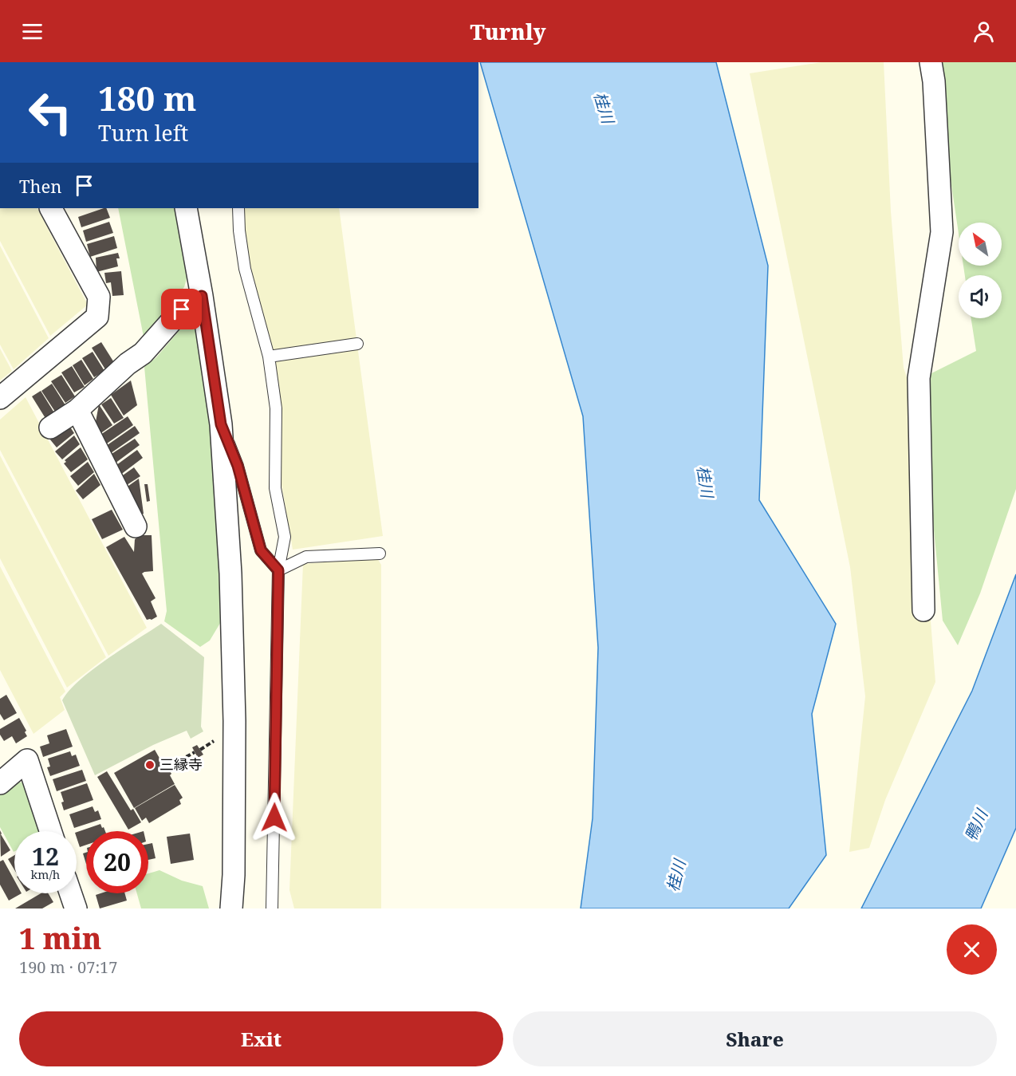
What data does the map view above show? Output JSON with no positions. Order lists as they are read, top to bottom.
{
  "water": ["桂川", "鴨川"],
  "places": ["三縁寺"],
  "north": "top left",
  "page": {
    "header": "Turnly",
    "turn": ["180 m", "Turn left"],
    "then": "Then",
    "speed": "12 km/h",
    "limit": "20",
    "heading": ["1 min", "190 m · 07:17"],
    "buttons": ["Exit", "Share"]
  }
}
